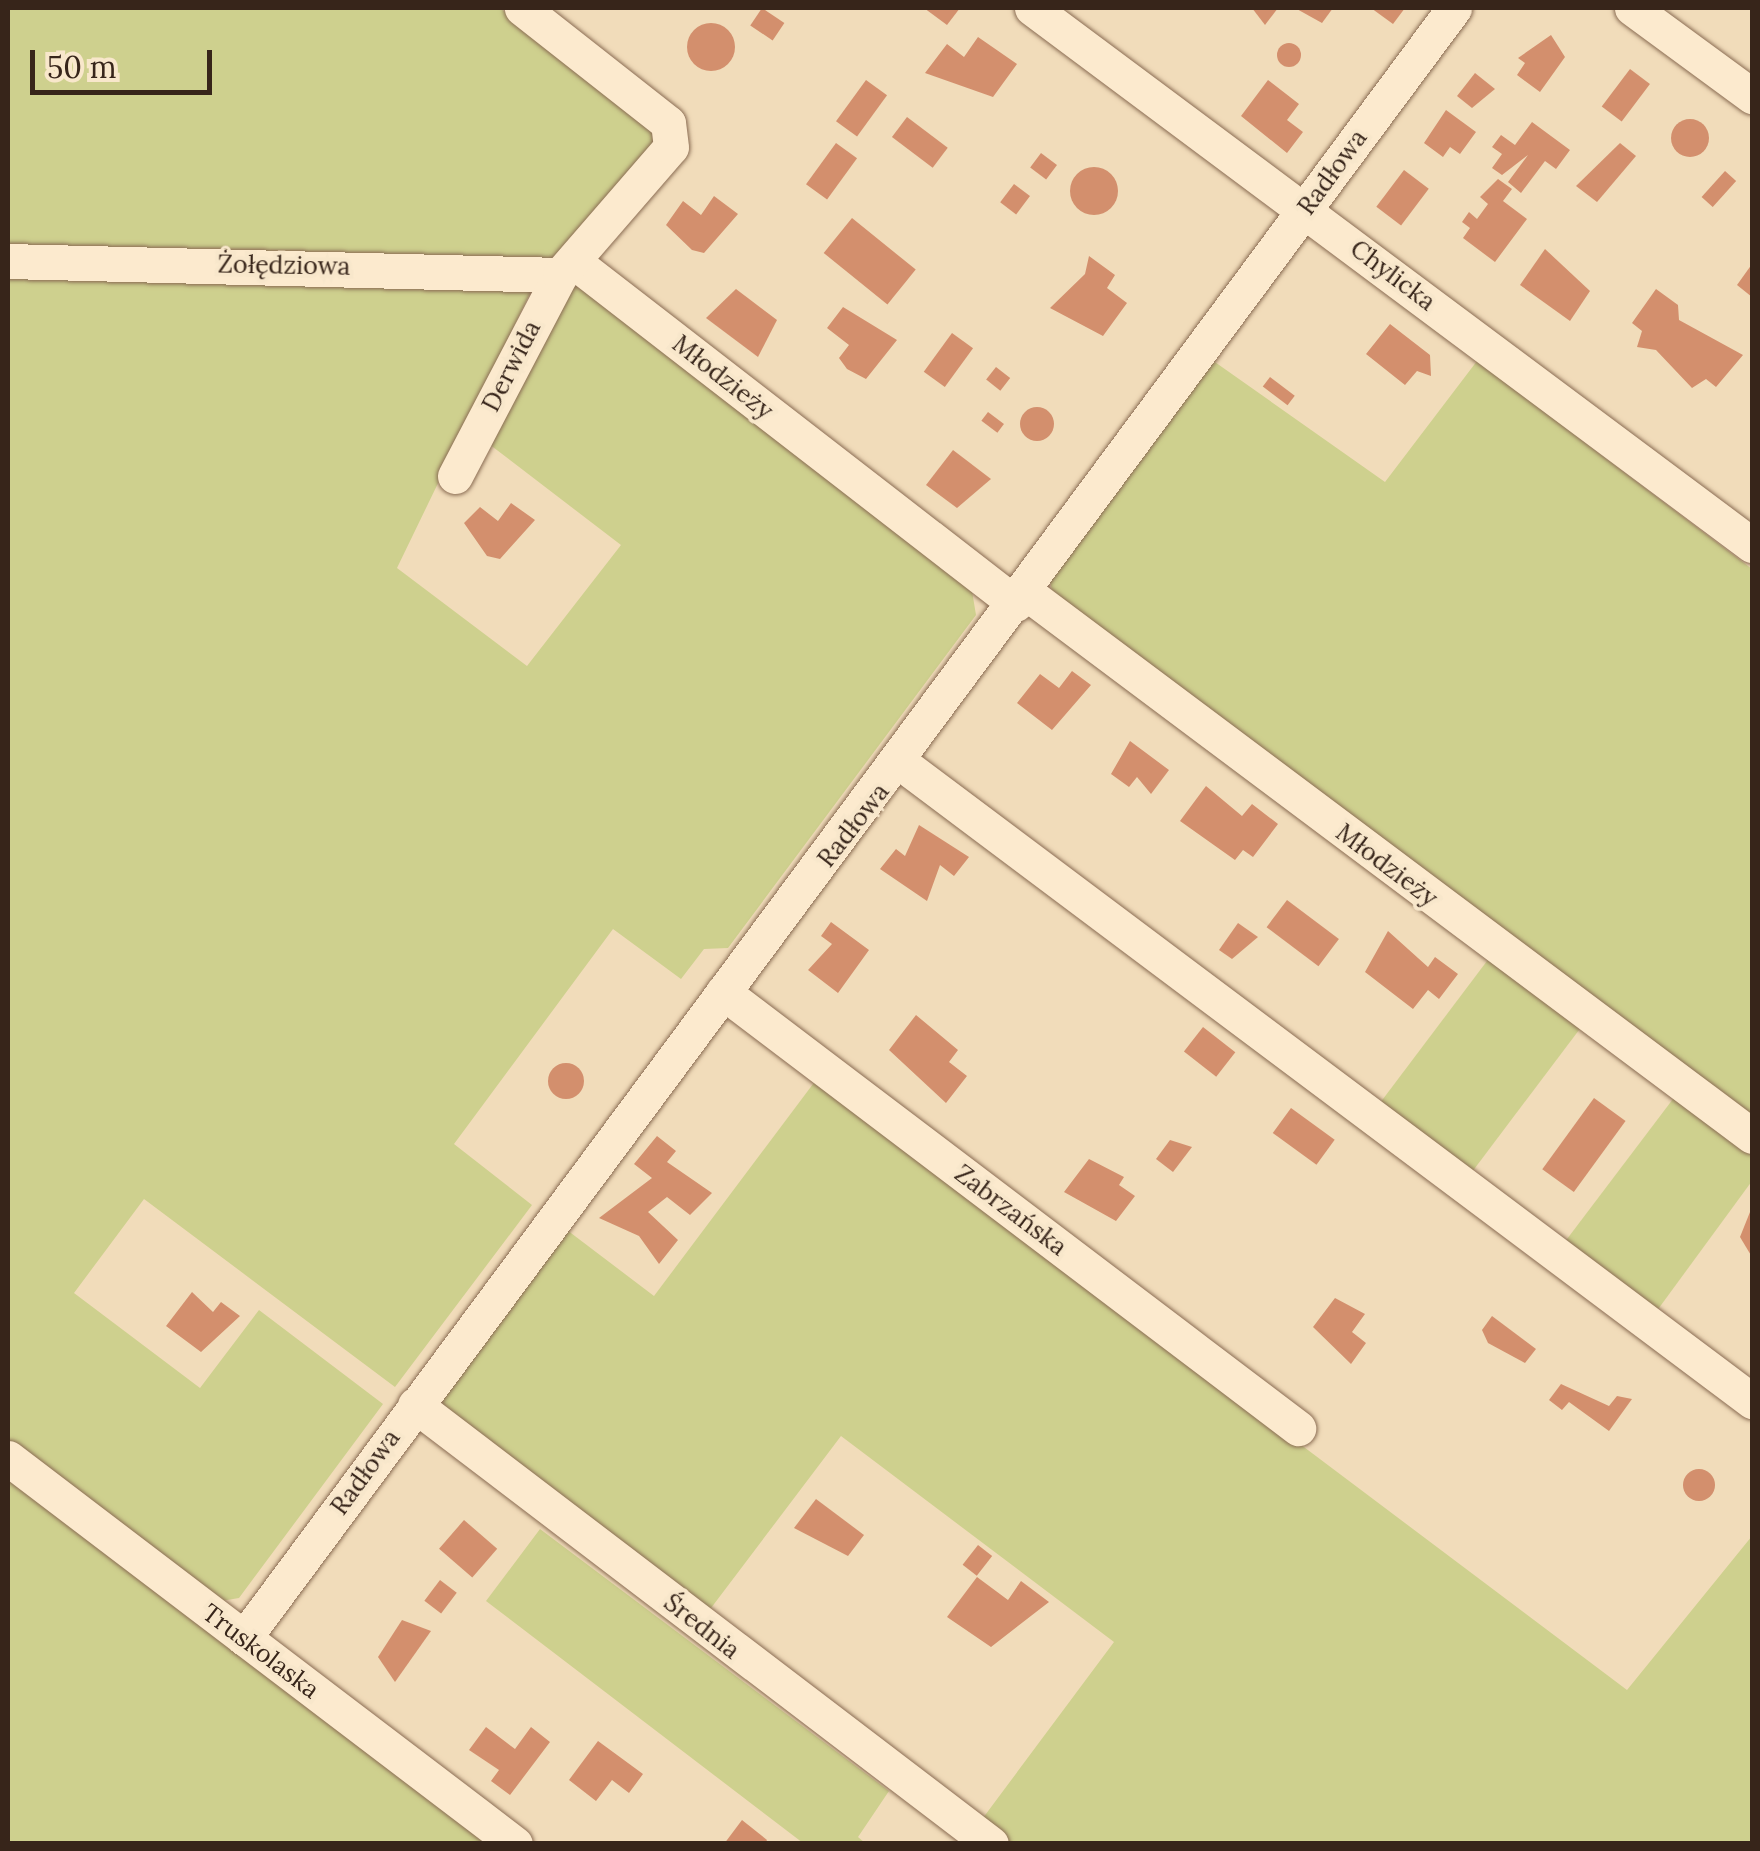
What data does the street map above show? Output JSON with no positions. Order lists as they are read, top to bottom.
{
  "streets": {
    "street": [
      "Radłowa",
      "Żołędziowa",
      "Chylicka",
      "Derwida",
      "Młodzieży",
      "Zabrzańska",
      "Średnia",
      "Truskolaska"
    ]
  },
  "crossings": [
    ["Radłowa", "Chylicka"],
    ["Radłowa", "Młodzieży"],
    ["Radłowa", "Zabrzańska"],
    ["Radłowa", "Średnia"],
    ["Radłowa", "Truskolaska"],
    ["Żołędziowa", "Derwida"],
    ["Żołędziowa", "Młodzieży"],
    ["Derwida", "Młodzieży"]
  ],
  "scale_bar": "50 m"
}
